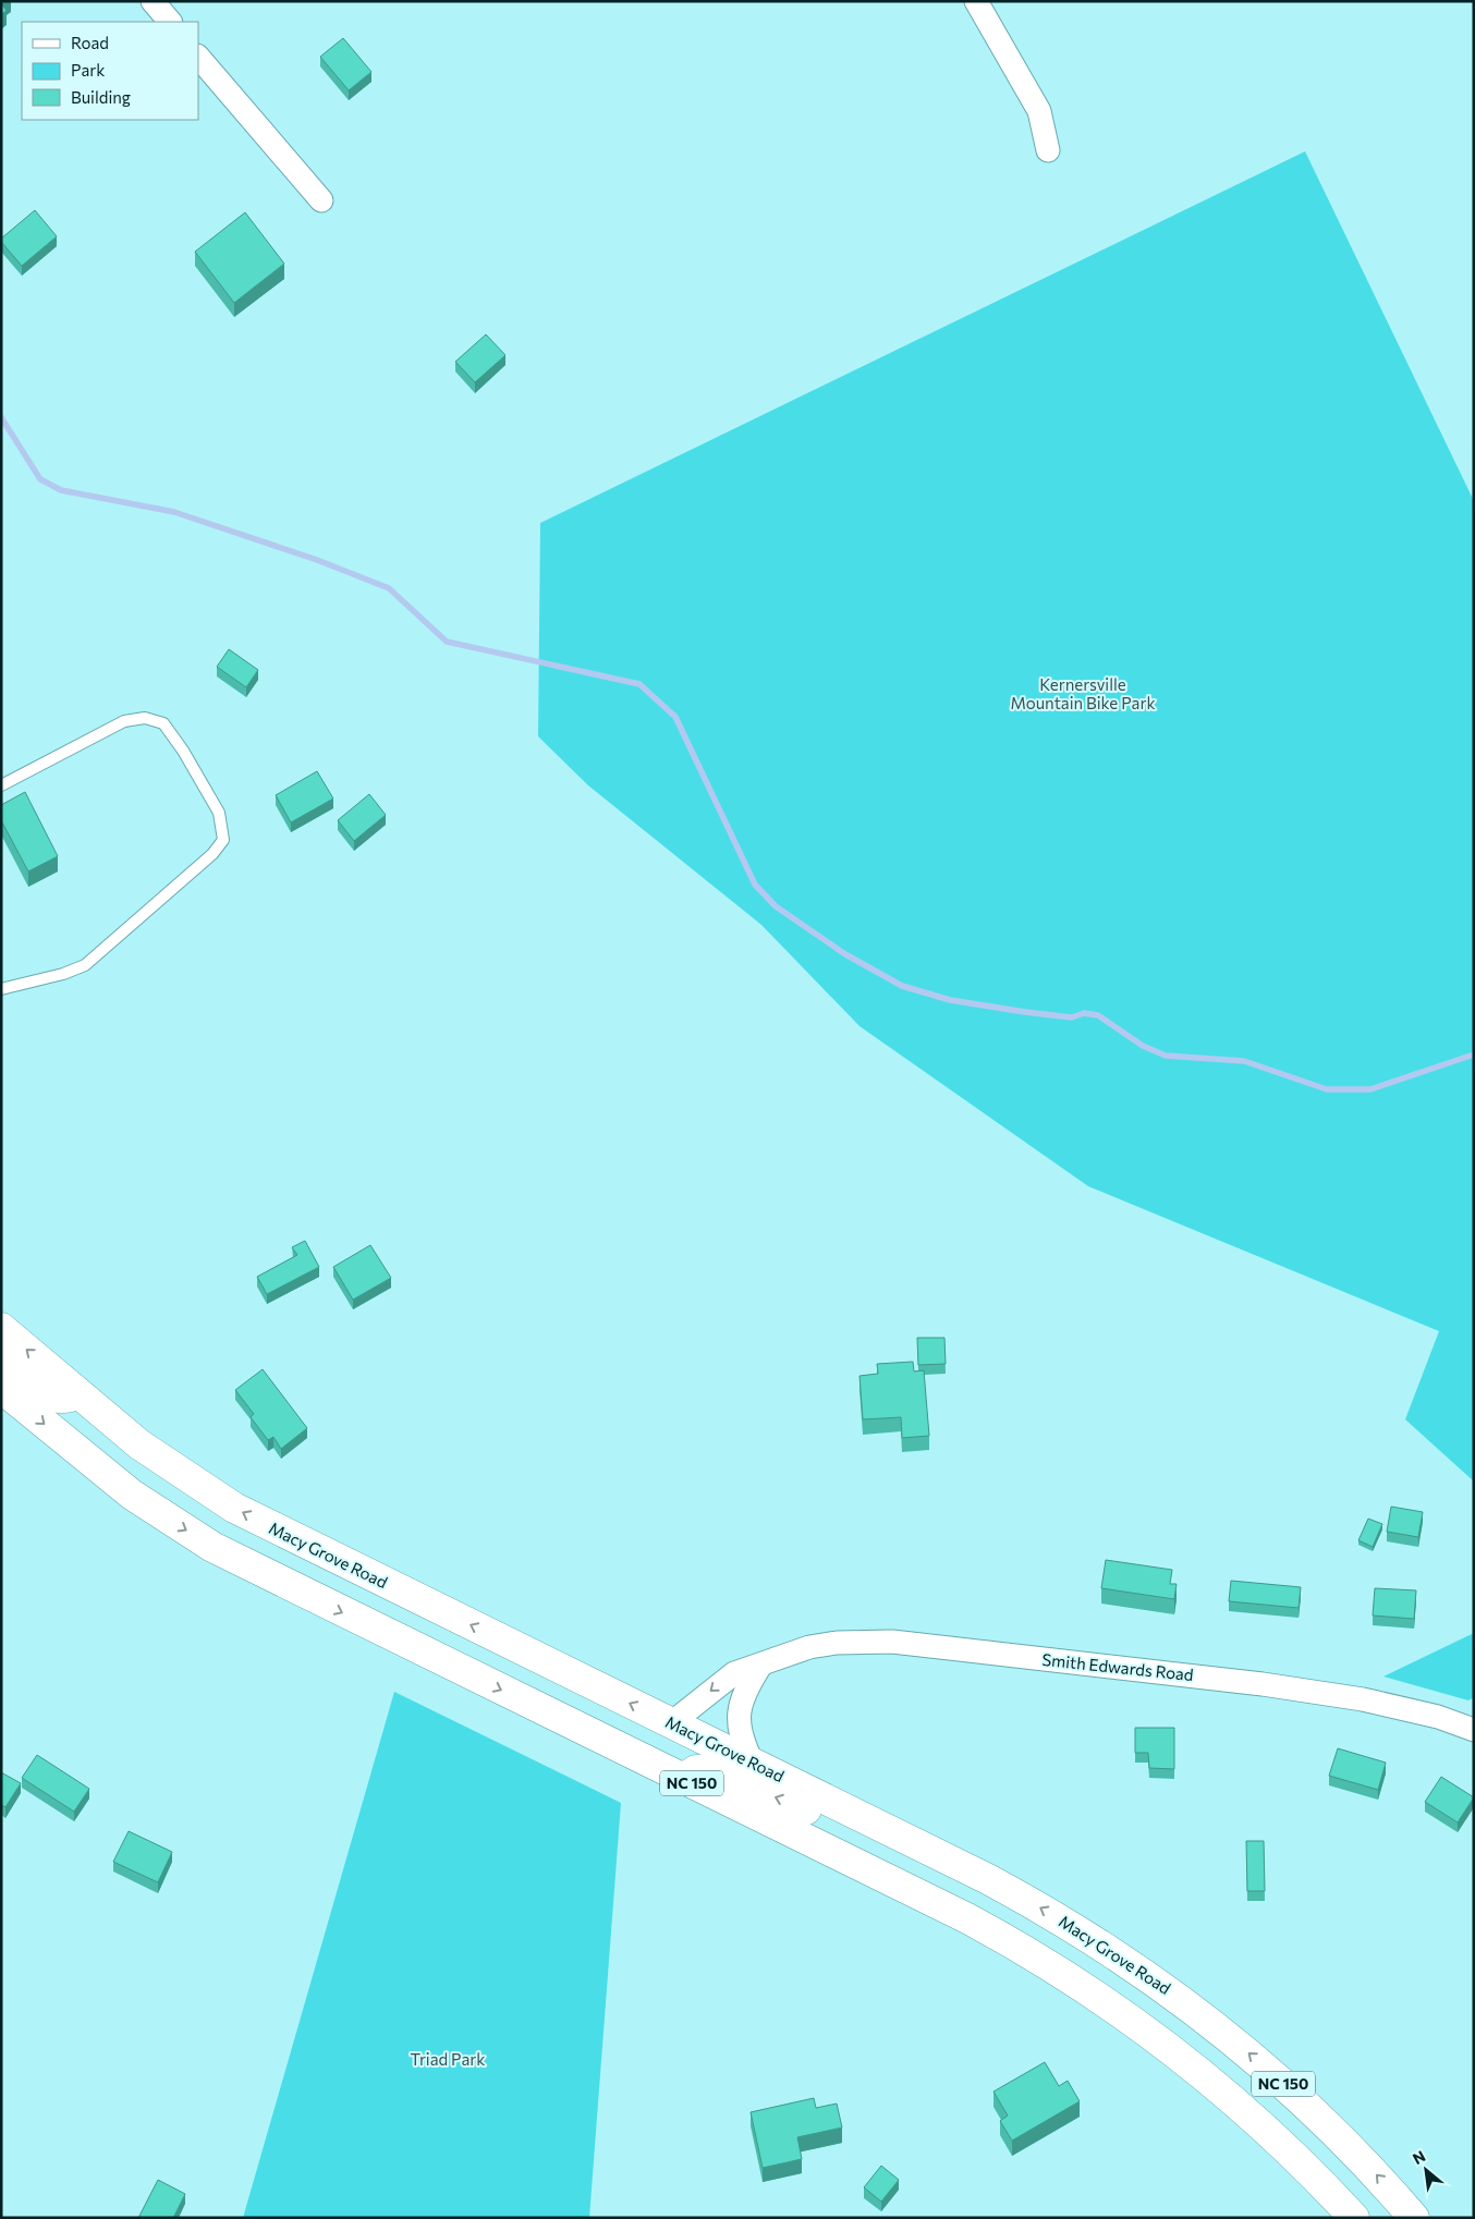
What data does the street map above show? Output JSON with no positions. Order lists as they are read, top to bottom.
{
  "streets": {
    "main road": ["Macy Grove Road", "NC 150"],
    "street": ["Smith Edwards Road"]
  },
  "crossings": [
    ["Macy Grove Road", "Smith Edwards Road"]
  ],
  "parks": ["Kernersville Mountain Bike Park", "Triad Park"],
  "legend": ["Road", "Park", "Building"],
  "north": "top left"
}
